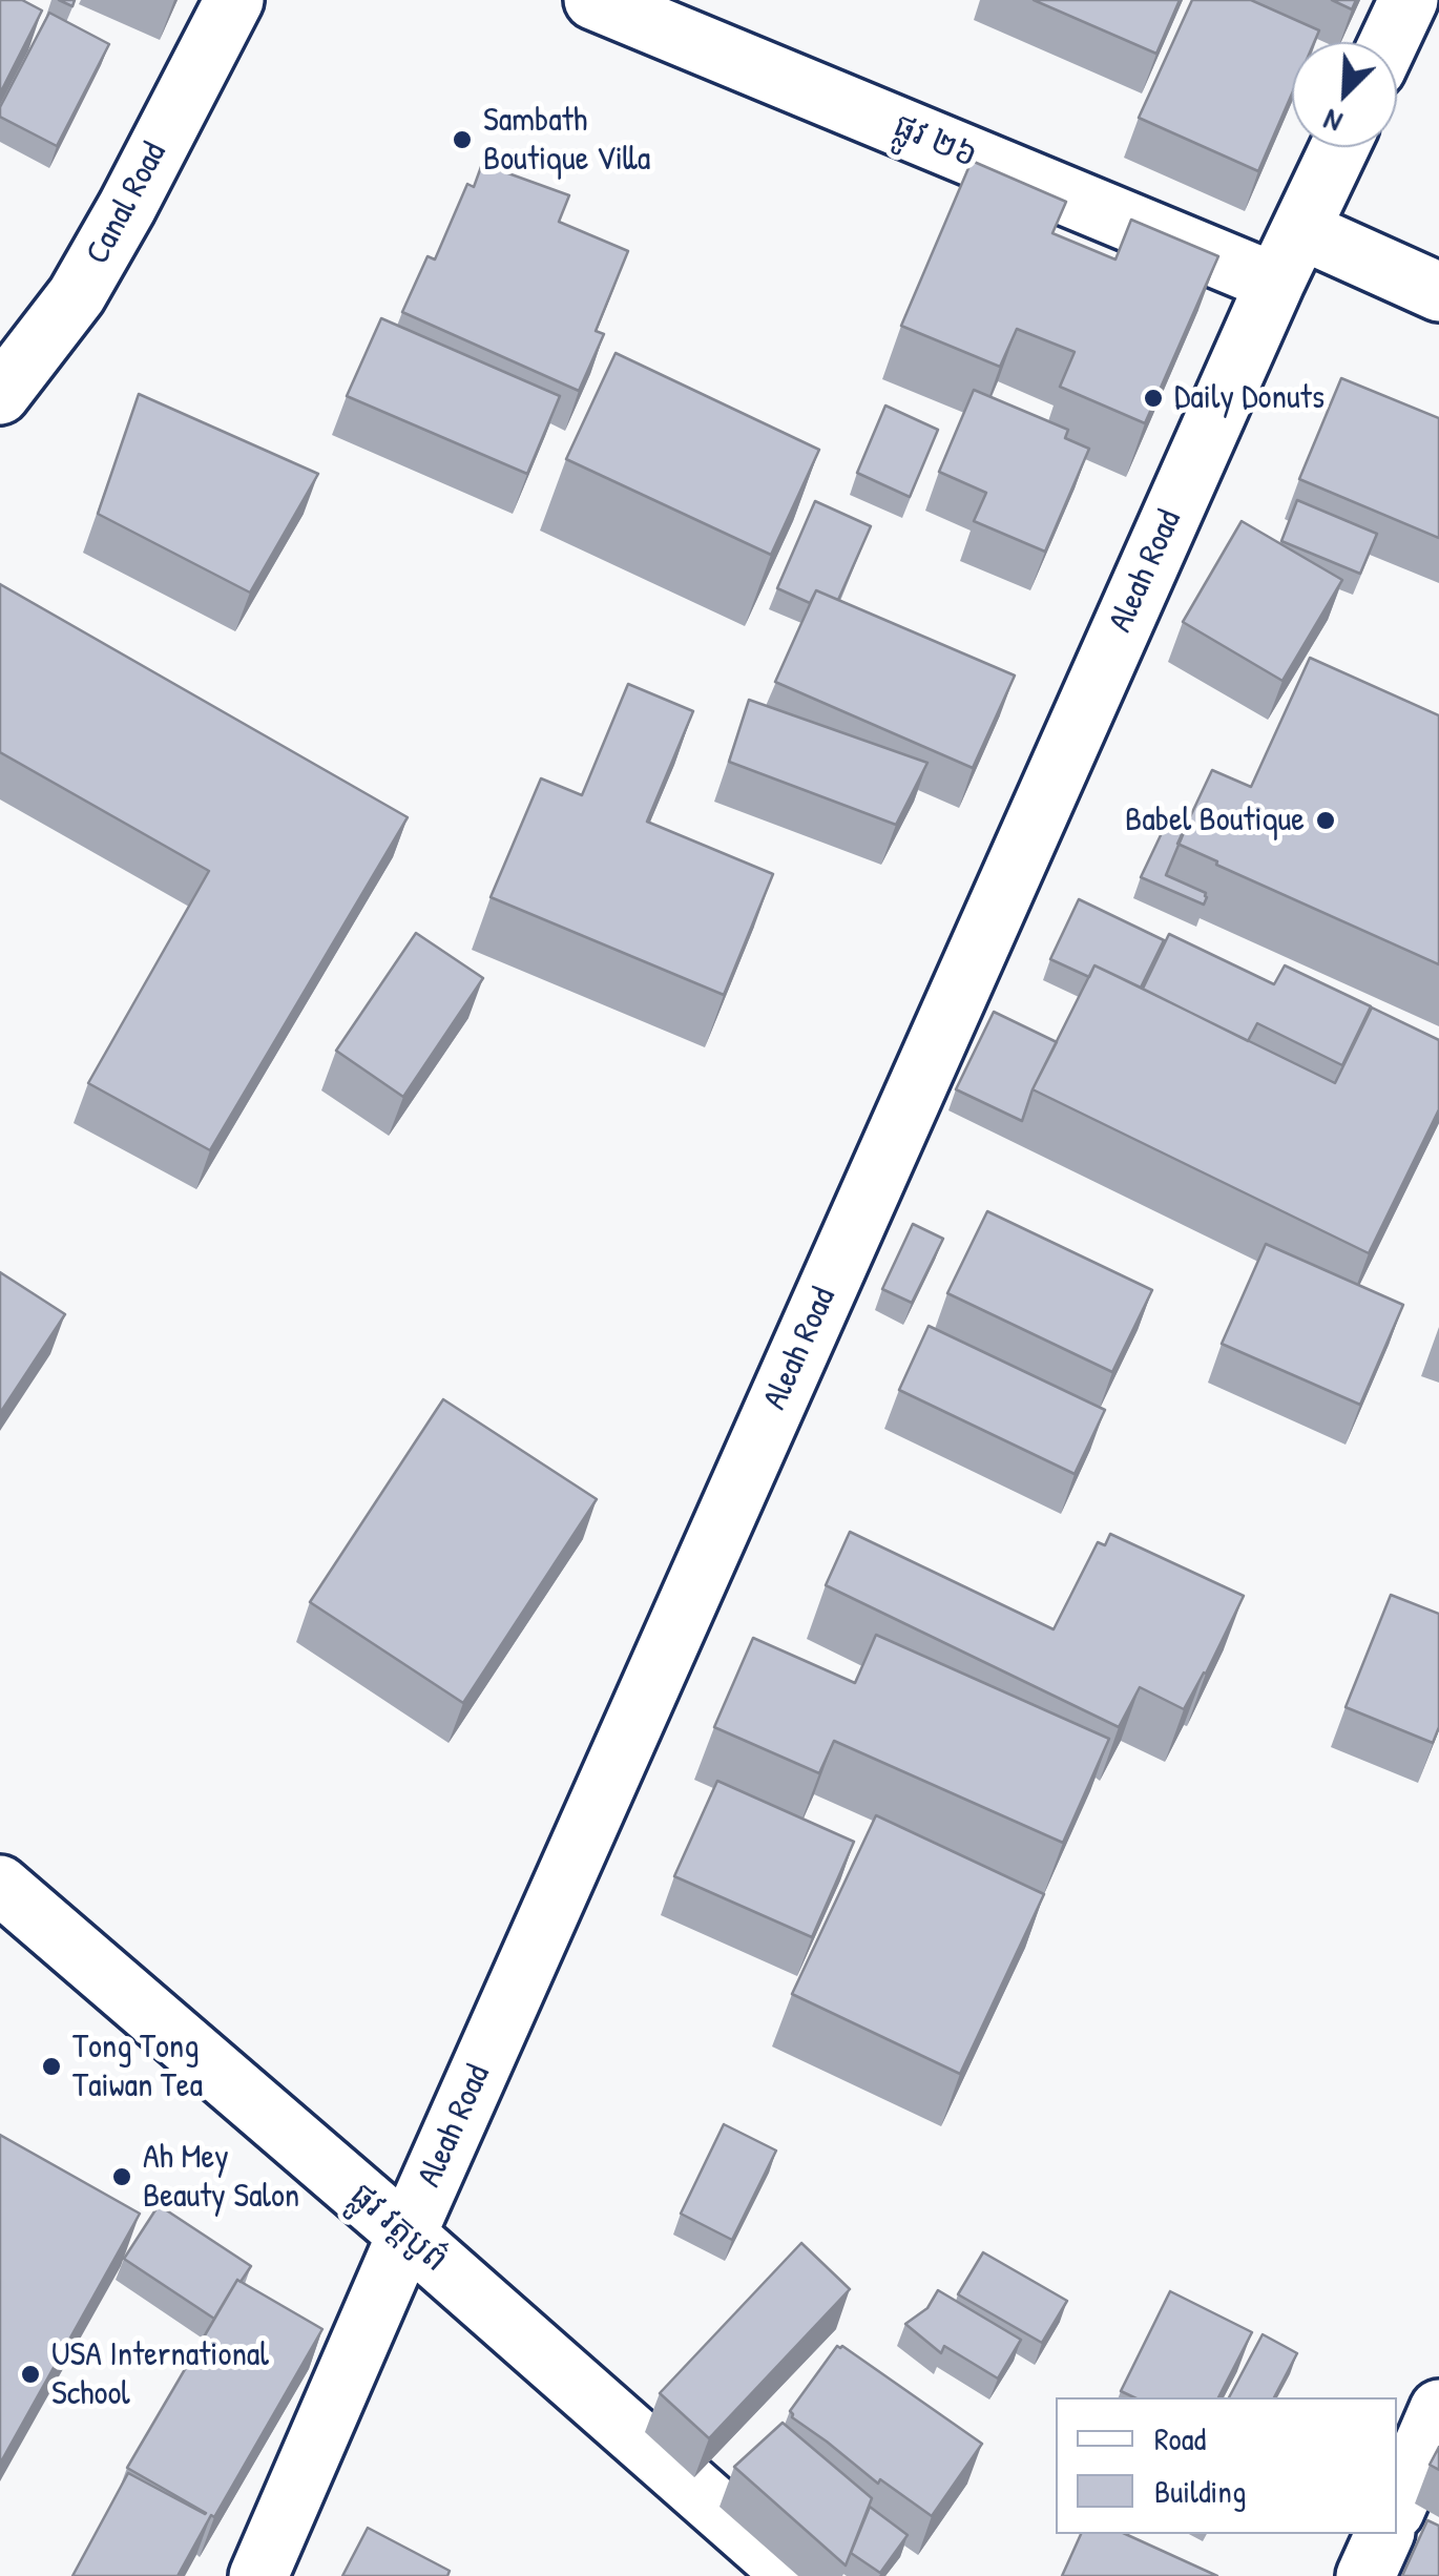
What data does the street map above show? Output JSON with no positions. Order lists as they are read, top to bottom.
{
  "streets": {
    "street": [
      "ផ្លូវ ២៦",
      "Canal Road",
      "Aleah Road",
      "ផ្លូវ វត្តបូព៌"
    ]
  },
  "crossings": [
    ["ផ្លូវ ២៦", "Aleah Road"],
    ["Aleah Road", "ផ្លូវ វត្តបូព៌"]
  ],
  "places": [
    "Sambath Boutique Villa",
    "Daily Donuts",
    "Babel Boutique",
    "Tong Tong Taiwan Tea",
    "Ah Mey Beauty Salon",
    "USA International School"
  ],
  "legend": ["Road", "Building"],
  "north": "bottom left"
}
